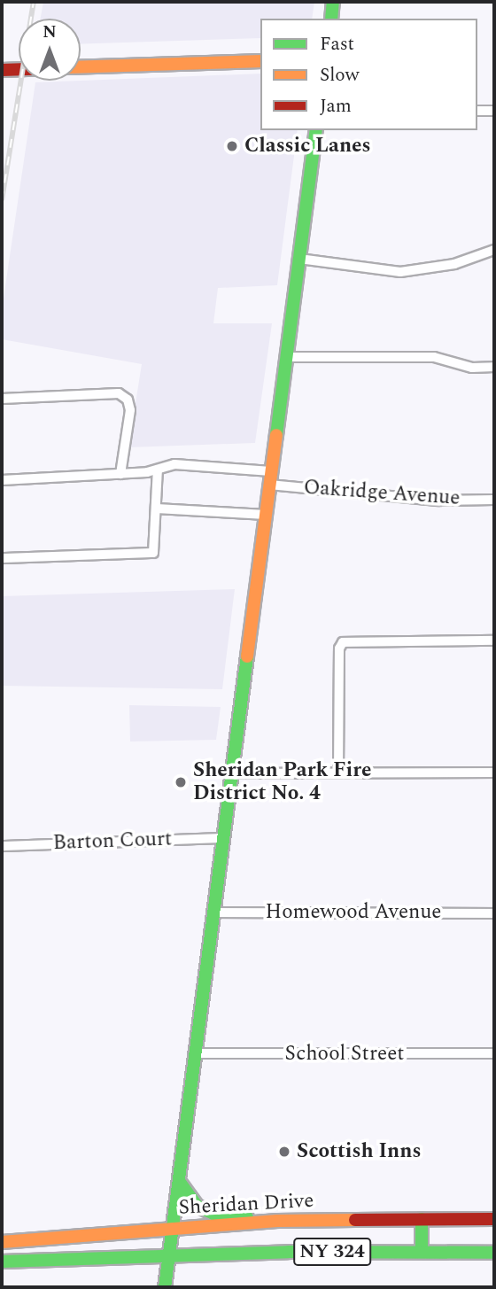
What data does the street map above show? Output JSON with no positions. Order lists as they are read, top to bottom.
{
  "streets": {
    "main road": ["Sheridan Drive", "NY 324"],
    "street": [
      "Oakridge Avenue",
      "Barton Court",
      "Homewood Avenue",
      "School Street"
    ]
  },
  "places": ["Classic Lanes", "Sheridan Park Fire District No. 4", "Scottish Inns"],
  "legend": ["Fast", "Slow", "Jam"],
  "north": "top"
}
